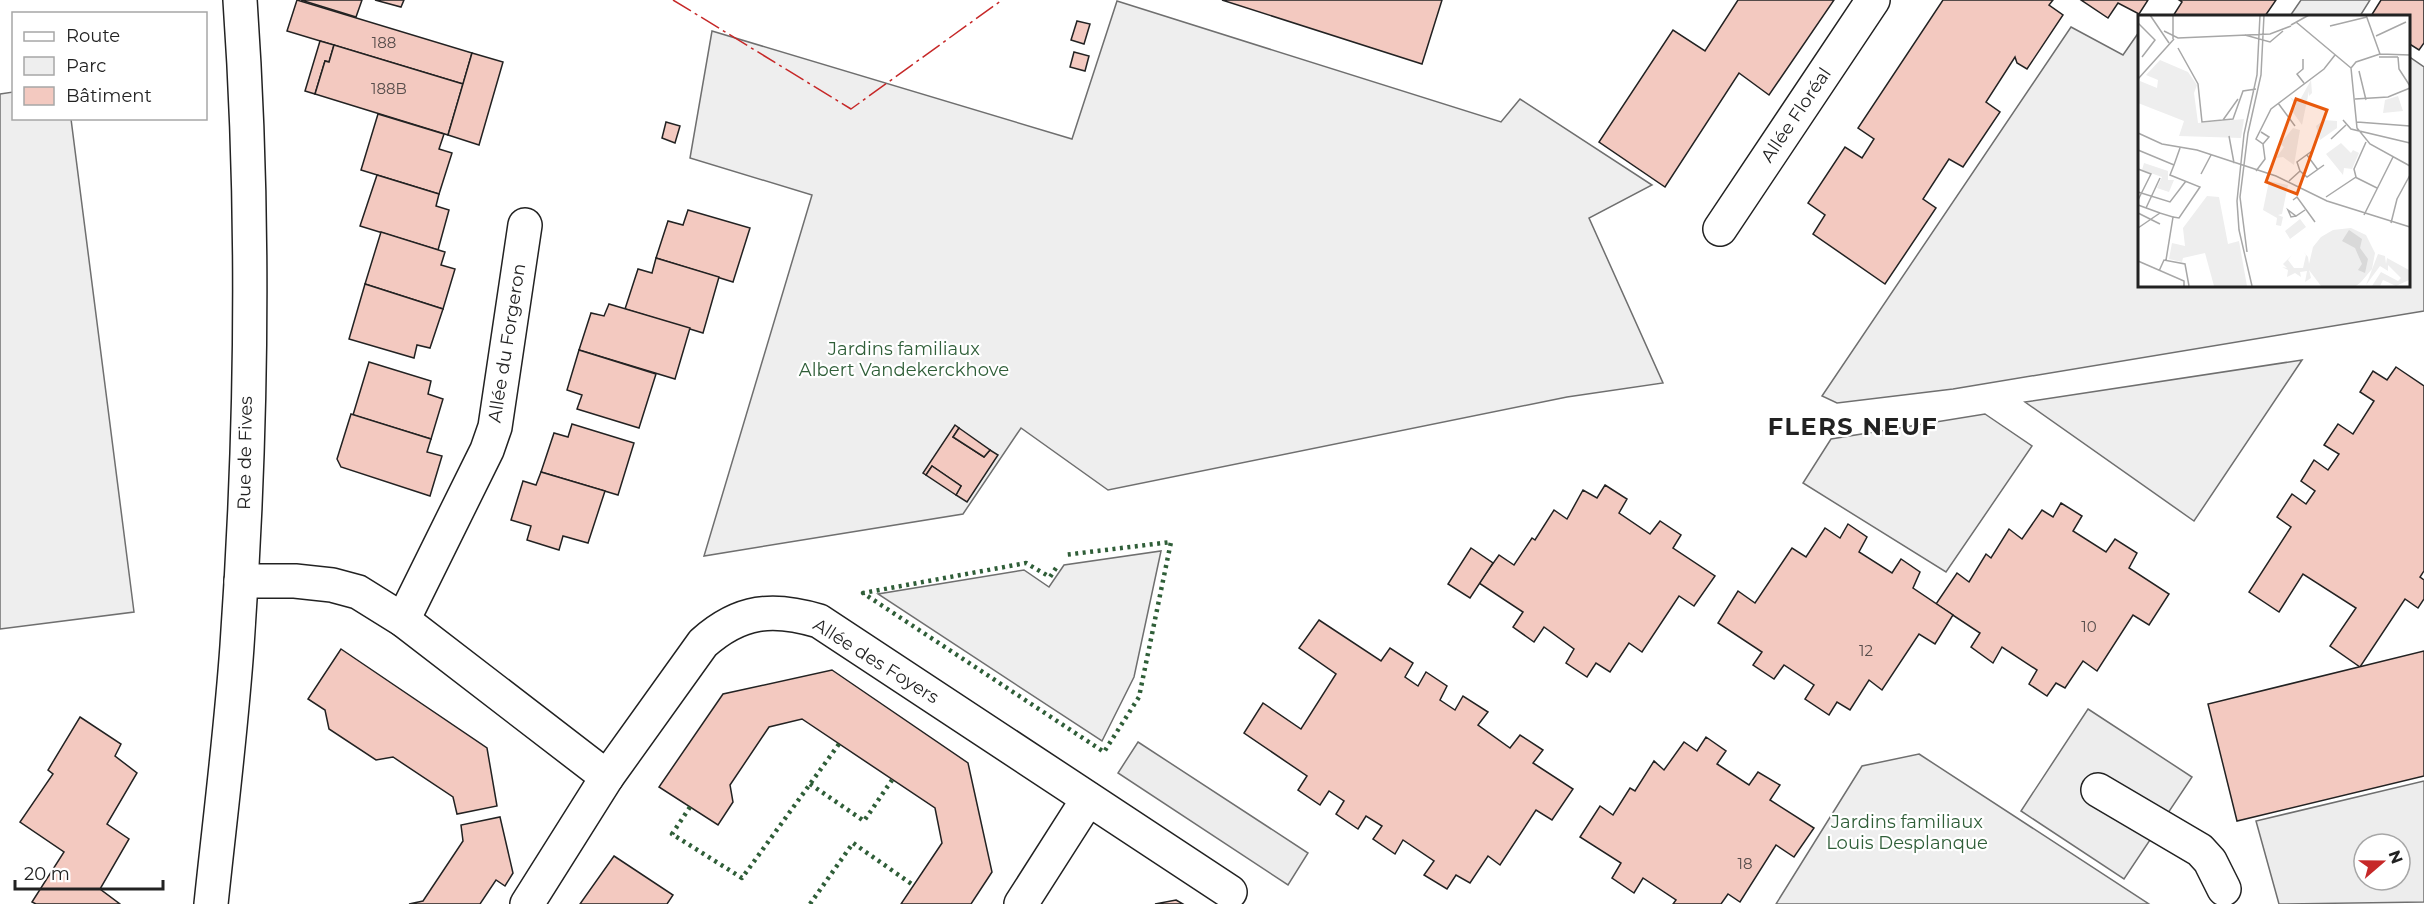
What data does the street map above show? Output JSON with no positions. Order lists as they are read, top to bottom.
{
  "streets": {
    "street": [
      "Allée Floréal",
      "Allée du Forgeron",
      "Rue de Fives",
      "Allée des Foyers"
    ]
  },
  "districts": ["FLERS NEUF"],
  "parks": ["Jardins familiaux Albert Vandekerckhove", "Jardins familiaux Louis Desplanque"],
  "house_numbers": [
    "188",
    "188B",
    "10",
    "12",
    "18"
  ],
  "legend": ["Route", "Parc", "Bâtiment"],
  "scale_bar": "20 m",
  "north": "right"
}
